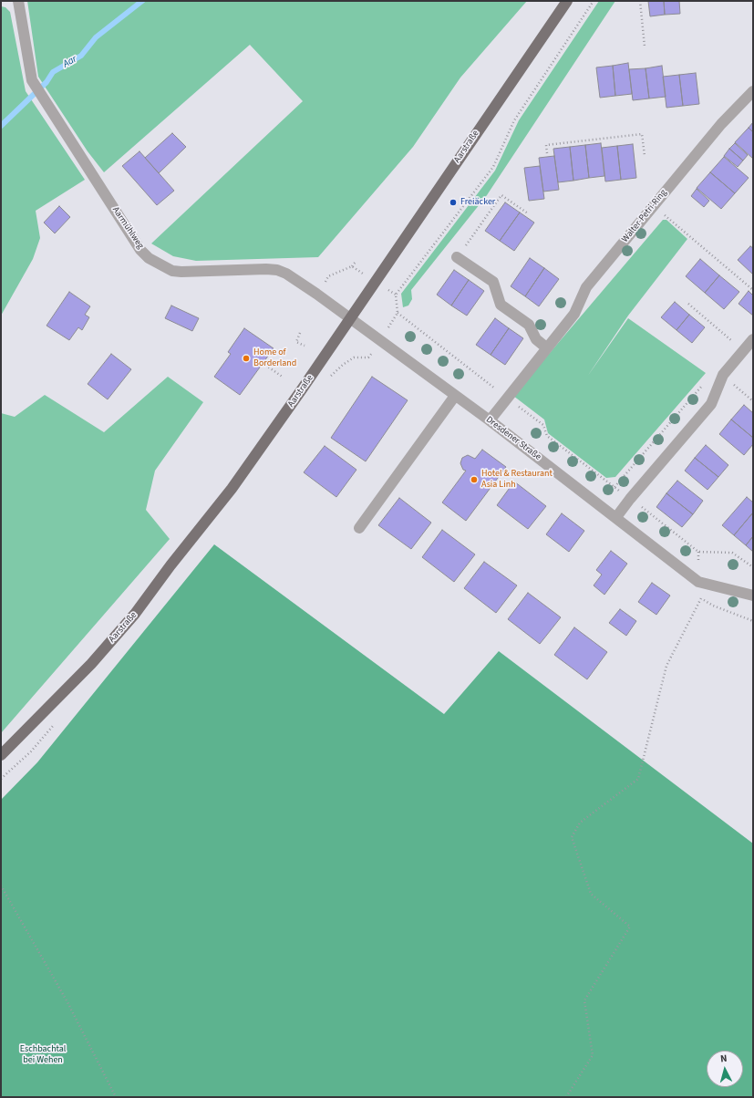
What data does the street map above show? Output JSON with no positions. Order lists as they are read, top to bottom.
{
  "streets": {
    "main road": ["Aarstraße"],
    "street": ["Walter-Petri-Ring", "Aarmühlweg", "Dresdener Straße"]
  },
  "crossings": [
    ["Aarstraße", "Aarmühlweg"],
    ["Aarstraße", "Dresdener Straße"],
    ["Walter-Petri-Ring", "Dresdener Straße"],
    ["Aarmühlweg", "Dresdener Straße"]
  ],
  "water": ["Aar"],
  "parks": ["Eschbachtal bei Wehen"],
  "places": ["Freiäcker", "Home of Borderland", "Hotel & Restaurant Asia Linh"],
  "north": "top"
}
